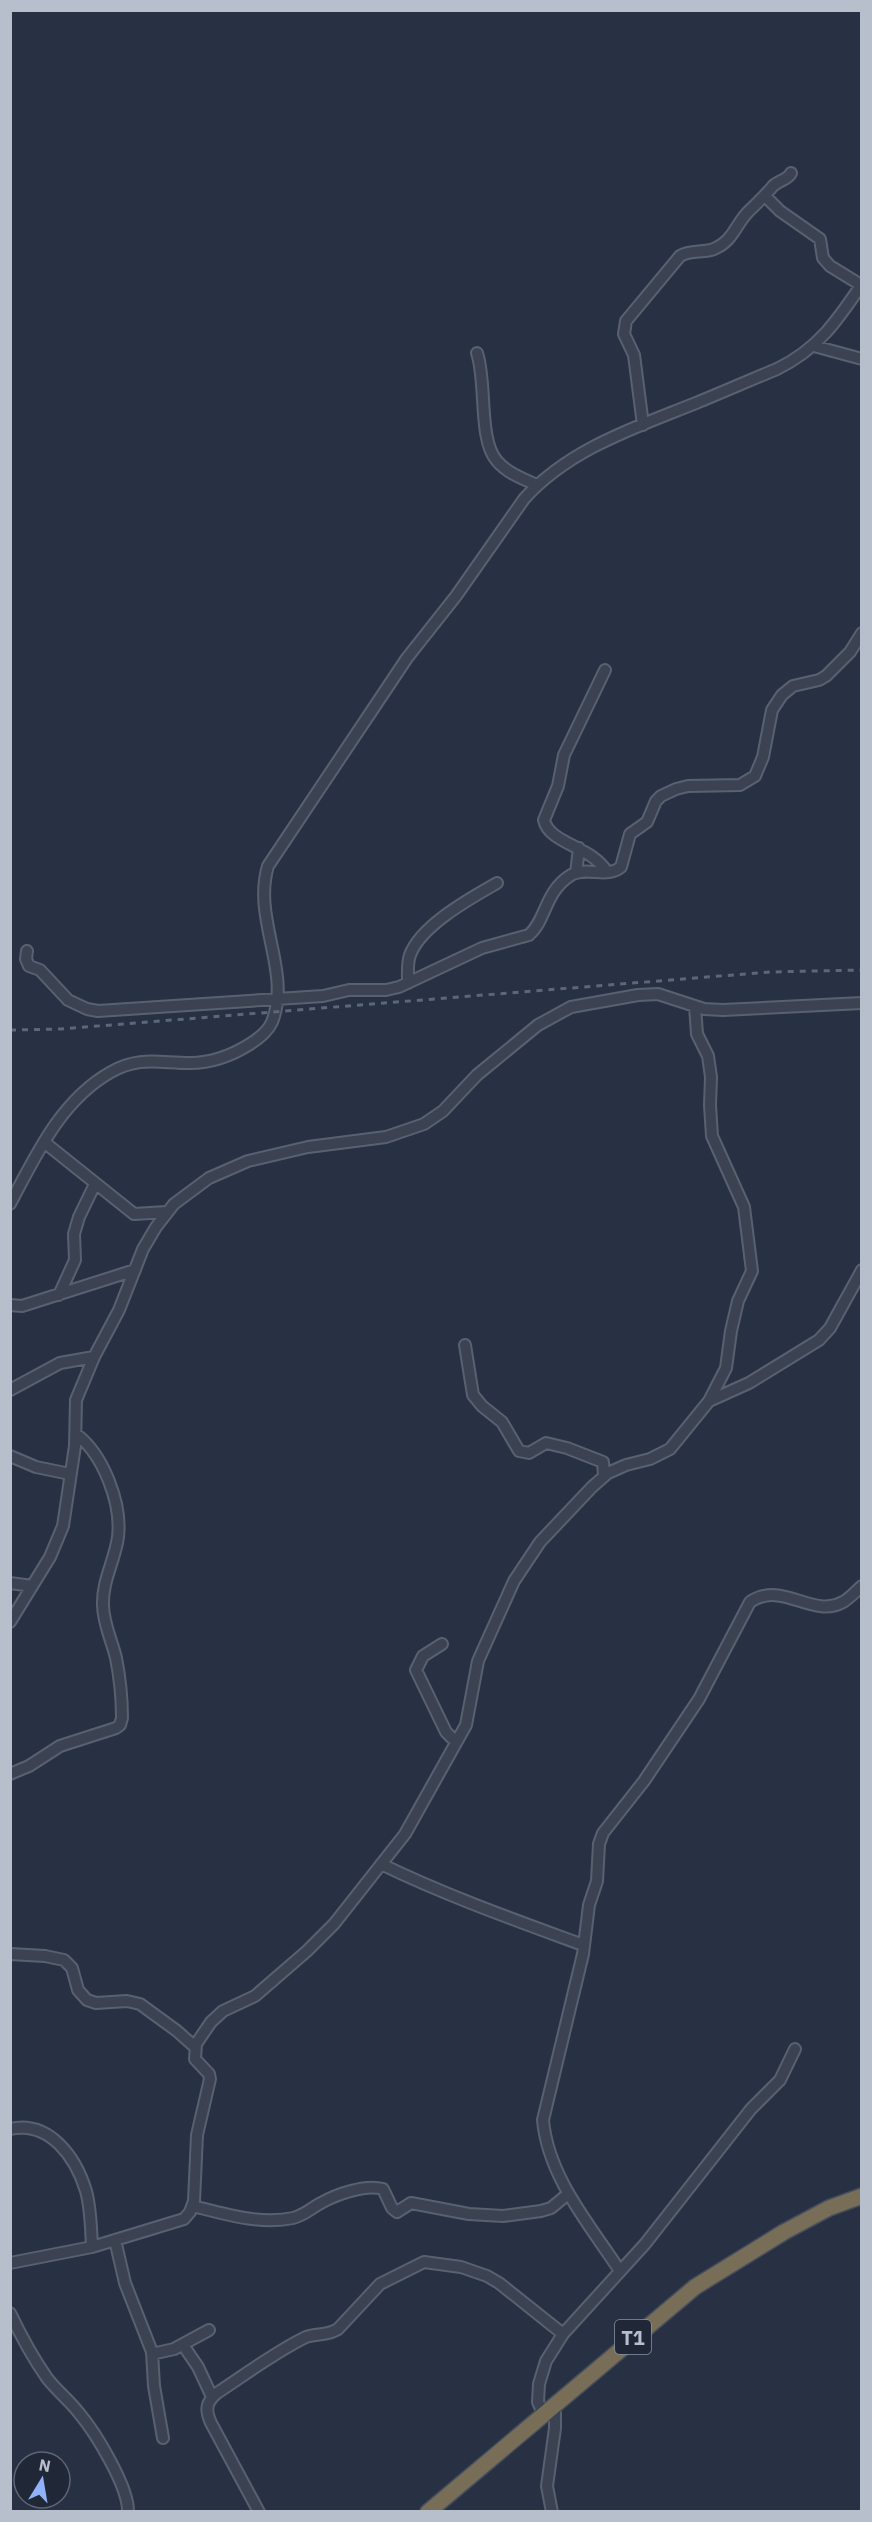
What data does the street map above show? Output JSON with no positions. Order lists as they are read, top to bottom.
{
  "streets": {
    "highway": ["T1"]
  },
  "north": "top"
}
